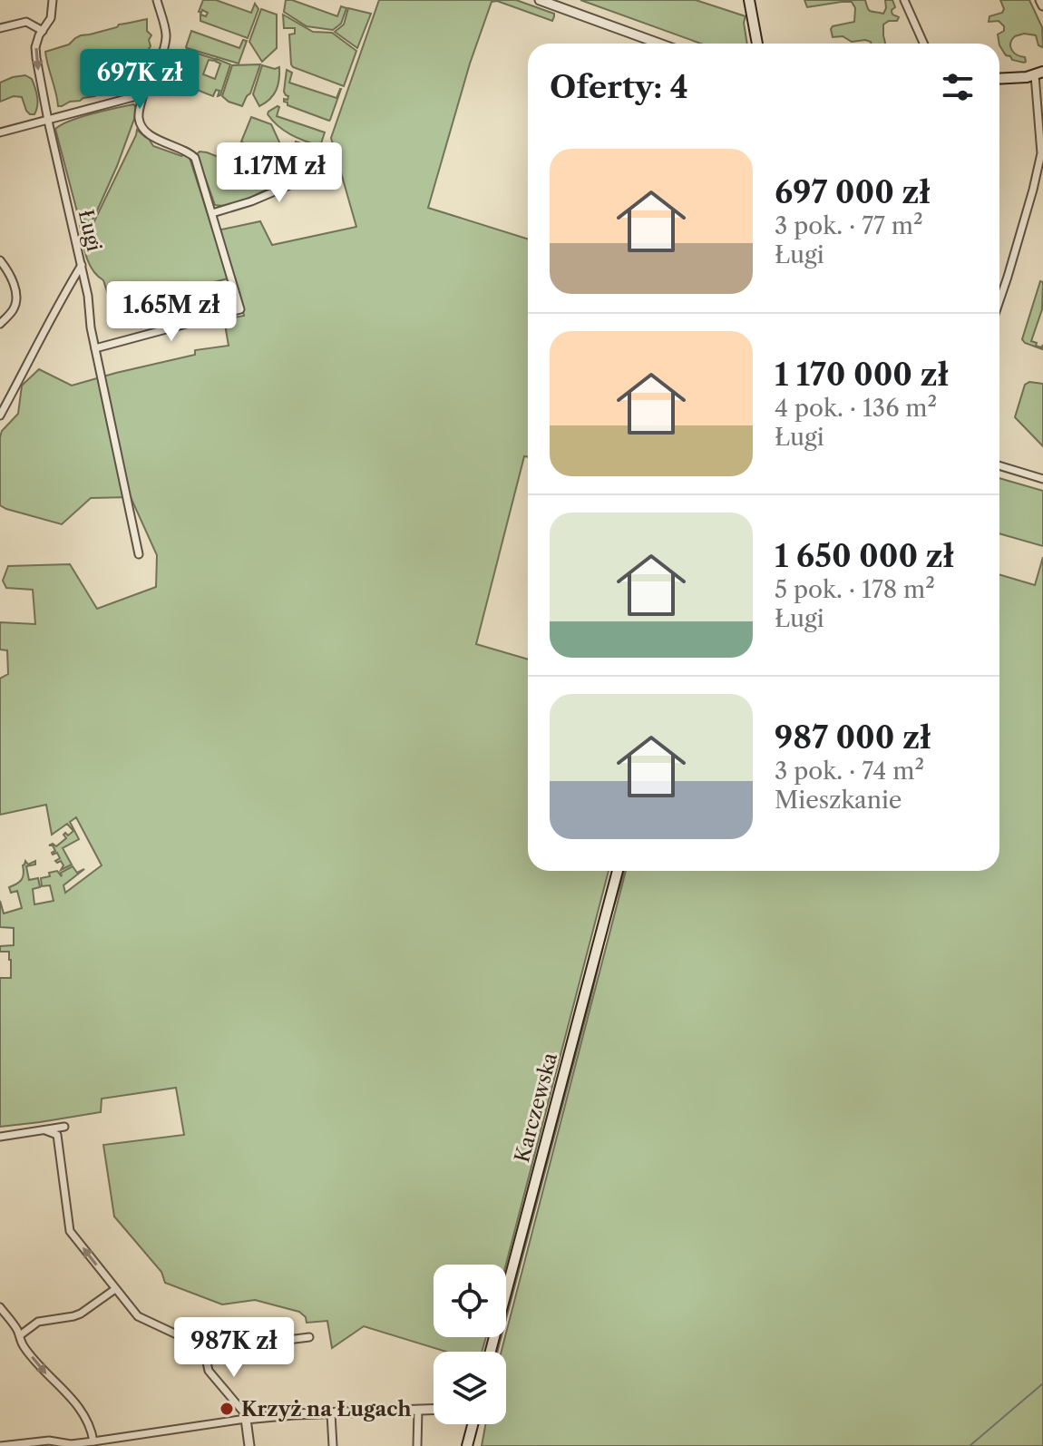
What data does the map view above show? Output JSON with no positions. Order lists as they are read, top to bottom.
{
  "streets": {
    "main road": ["Karczewska"],
    "street": ["Ługi"]
  },
  "places": ["Krzyż na Ługach"],
  "page": {
    "heading": "Oferty: 4",
    "price": [
      "697K zł",
      "1.17M zł",
      "1.65M zł",
      "987K zł"
    ],
    "list": [
      {
        "name": "697 000 zł",
        "note": "3 pok. · 77 m² · Ługi"
      },
      {
        "name": "1 170 000 zł",
        "note": "4 pok. · 136 m² · Ługi"
      },
      {
        "name": "1 650 000 zł",
        "note": "5 pok. · 178 m² · Ługi"
      },
      {
        "name": "987 000 zł",
        "note": "3 pok. · 74 m² · Mieszkanie"
      }
    ]
  }
}
